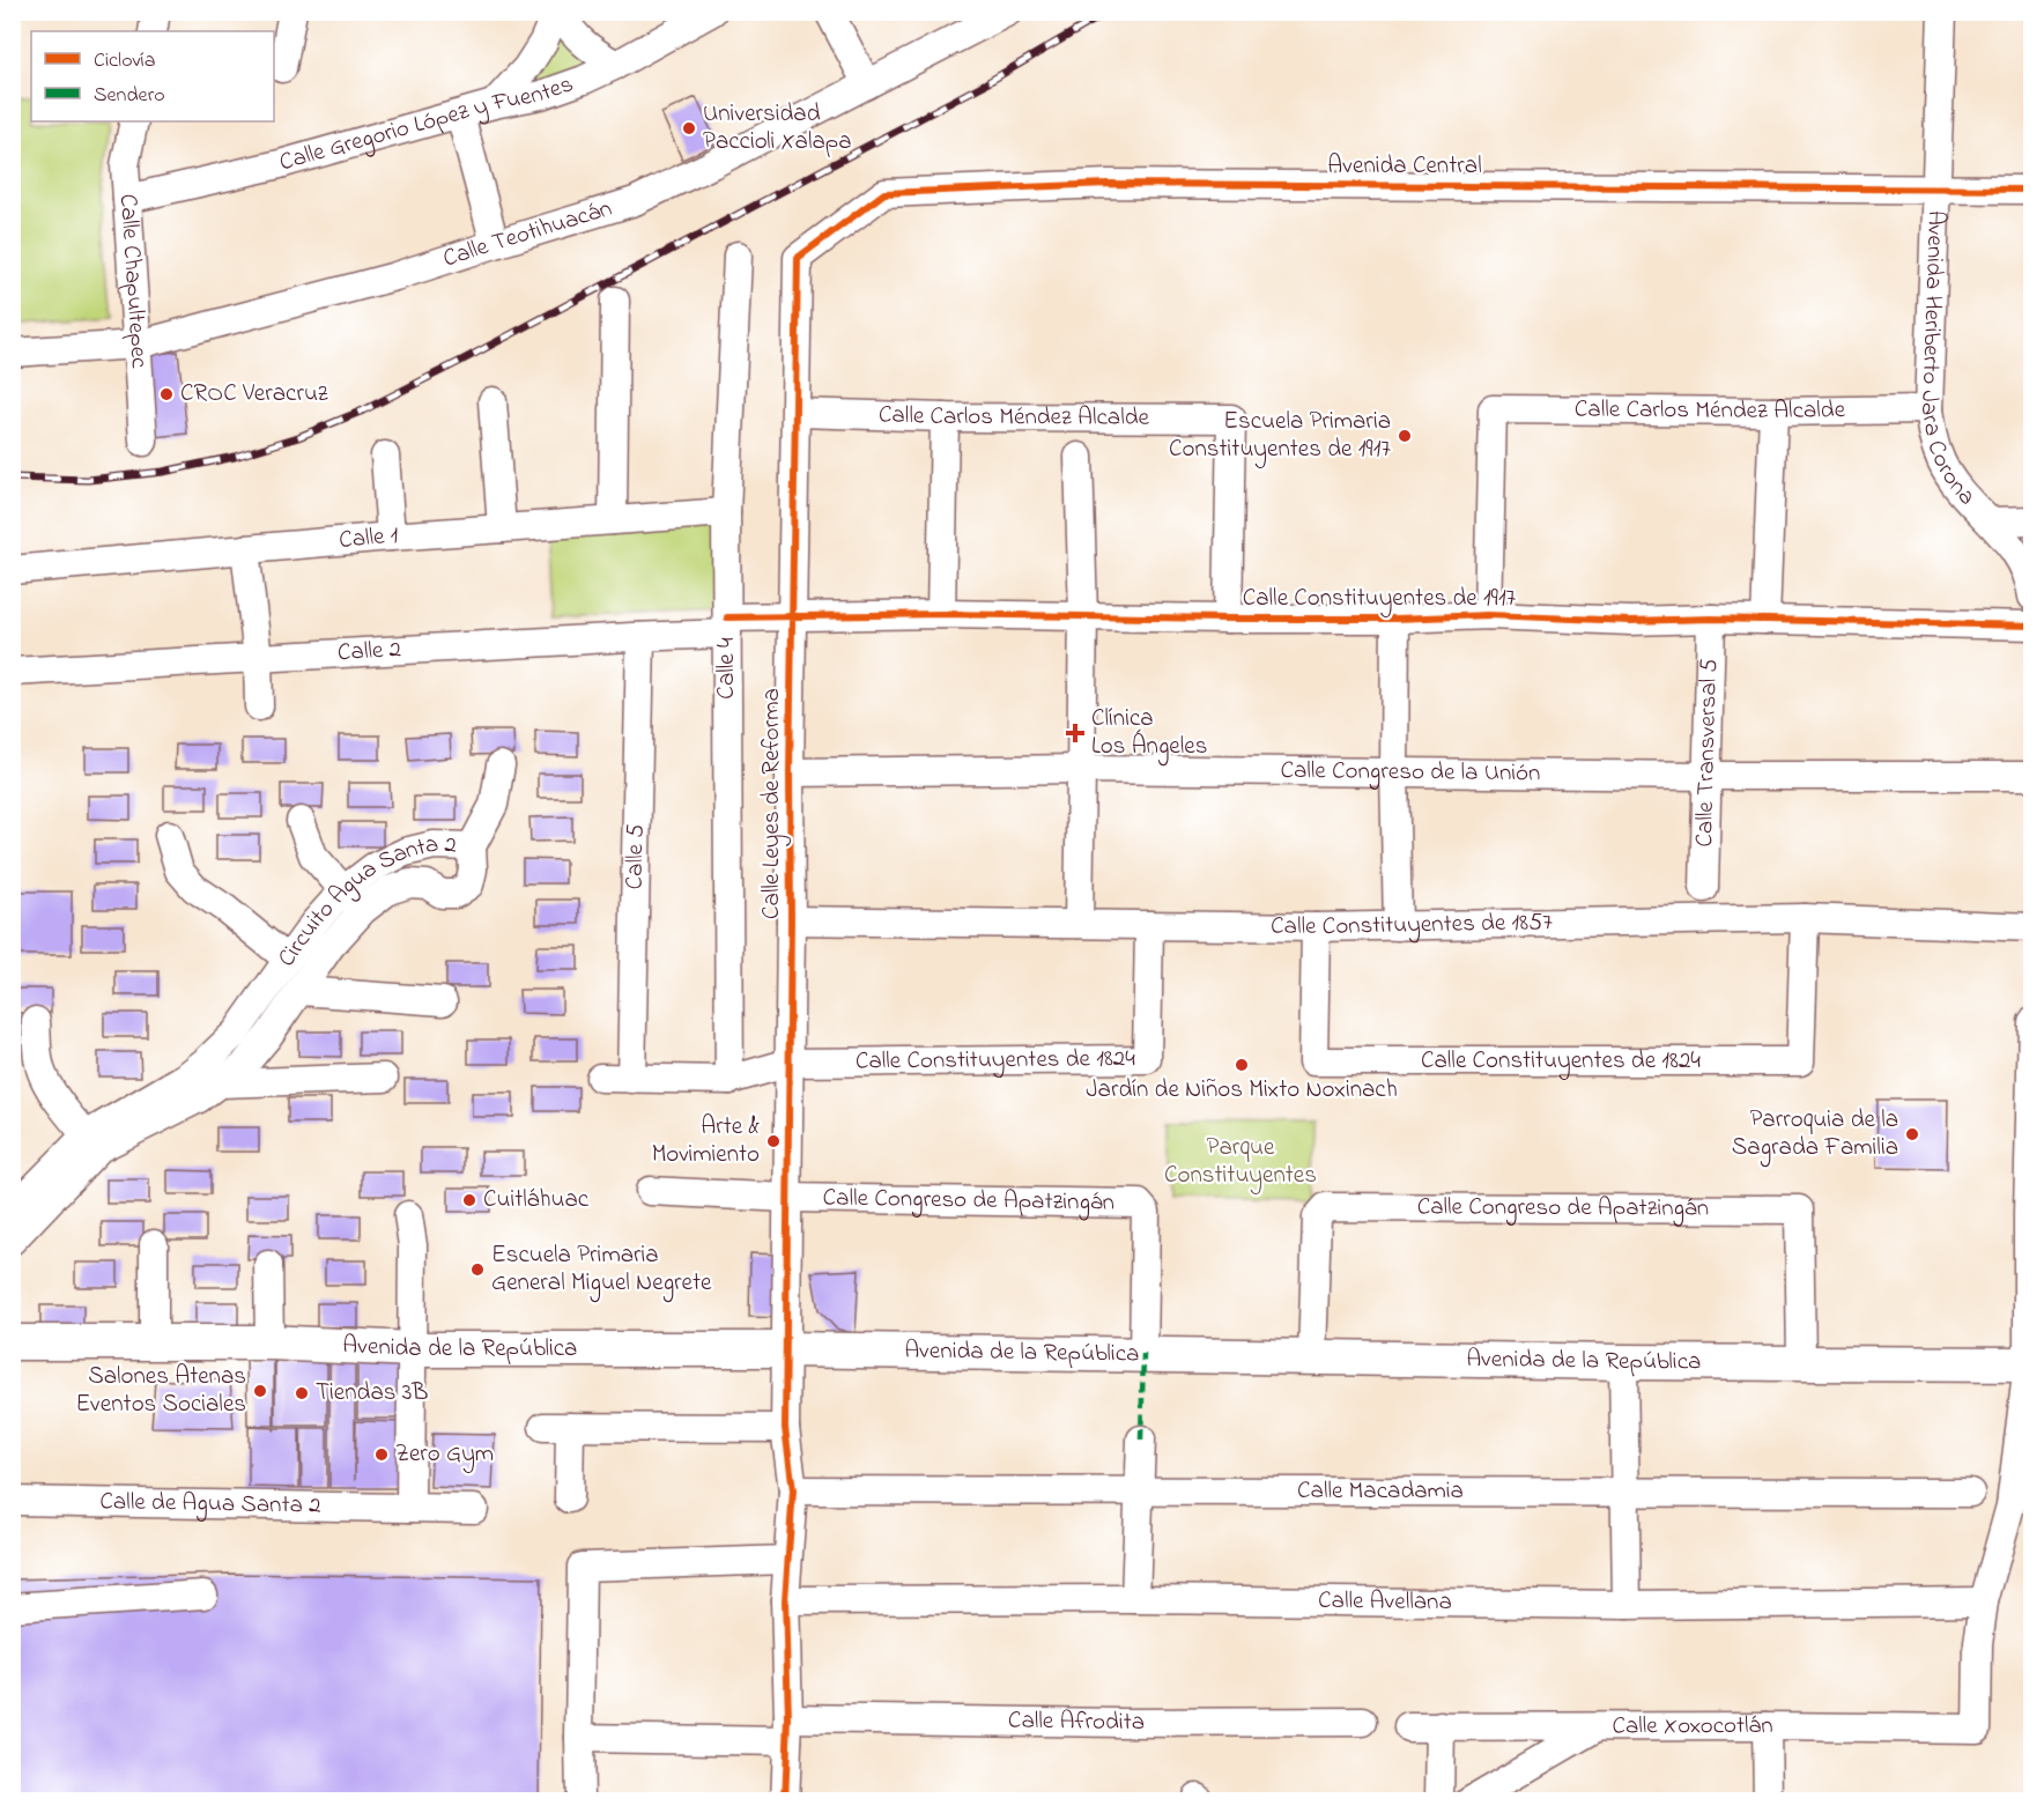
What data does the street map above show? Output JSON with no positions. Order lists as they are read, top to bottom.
{
  "streets": {
    "main road": ["Avenida de la República"],
    "street": [
      "Calle Gregorio López y Fuentes",
      "Avenida Central",
      "Calle Teotihuacán",
      "Calle Chapultepec",
      "Avenida Heriberto Jara Corona",
      "Calle Carlos Méndez Alcalde",
      "Calle 1",
      "Calle Constituyentes de 1917",
      "Calle 2",
      "Calle 4",
      "Calle Transversal 5",
      "Calle Congreso de la Unión",
      "Calle Leyes de Reforma",
      "Calle 5",
      "Circuito Agua Santa 2",
      "Calle Constituyentes de 1857",
      "Calle Constituyentes de 1824",
      "Calle Congreso de Apatzingán",
      "Calle Macadamia",
      "Calle de Agua Santa 2",
      "Calle Avellana",
      "Calle Afrodita",
      "Calle Xoxocotlán"
    ]
  },
  "crossings": [
    ["Calle Gregorio López y Fuentes", "Calle Chapultepec"],
    ["Avenida Central", "Avenida Heriberto Jara Corona"],
    ["Avenida Central", "Calle Leyes de Reforma"],
    ["Calle Teotihuacán", "Calle Chapultepec"],
    ["Avenida Heriberto Jara Corona", "Calle Carlos Méndez Alcalde"],
    ["Calle Carlos Méndez Alcalde", "Calle Constituyentes de 1917"],
    ["Calle Carlos Méndez Alcalde", "Calle Leyes de Reforma"],
    ["Calle 1", "Calle 4"],
    ["Calle Constituyentes de 1917", "Calle 2"],
    ["Calle Constituyentes de 1917", "Calle 4"],
    ["Calle Constituyentes de 1917", "Calle Transversal 5"],
    ["Calle Constituyentes de 1917", "Calle Leyes de Reforma"],
    ["Calle 2", "Calle 4"],
    ["Calle 2", "Calle 5"],
    ["Calle Transversal 5", "Calle Congreso de la Unión"],
    ["Calle Congreso de la Unión", "Calle Leyes de Reforma"],
    ["Calle Leyes de Reforma", "Calle Constituyentes de 1857"],
    ["Calle Leyes de Reforma", "Calle Constituyentes de 1824"],
    ["Calle Leyes de Reforma", "Calle Congreso de Apatzingán"],
    ["Calle Leyes de Reforma", "Avenida de la República"],
    ["Calle Leyes de Reforma", "Calle Macadamia"],
    ["Calle Leyes de Reforma", "Calle Avellana"],
    ["Calle Leyes de Reforma", "Calle Afrodita"],
    ["Calle Constituyentes de 1857", "Calle Constituyentes de 1824"],
    ["Calle Congreso de Apatzingán", "Avenida de la República"],
    ["Calle Avellana", "Calle Xoxocotlán"]
  ],
  "parks": ["Parque Constituyentes"],
  "places": {
    "other": [
      "Universidad Paccioli Xalapa",
      "CROC Veracruz",
      "Escuela Primaria Constituyentes de 1917",
      "Jardín de Niños Mixto Noxinach",
      "Parroquia de la Sagrada Familia",
      "Arte & Movimiento",
      "Cuitláhuac",
      "Escuela Primaria General Miguel Negrete",
      "Salones Atenas Eventos Sociales",
      "Tiendas 3B",
      "Zero Gym"
    ],
    "health": ["Clínica Los Ángeles"]
  },
  "legend": ["Ciclovía", "Sendero"]
}
